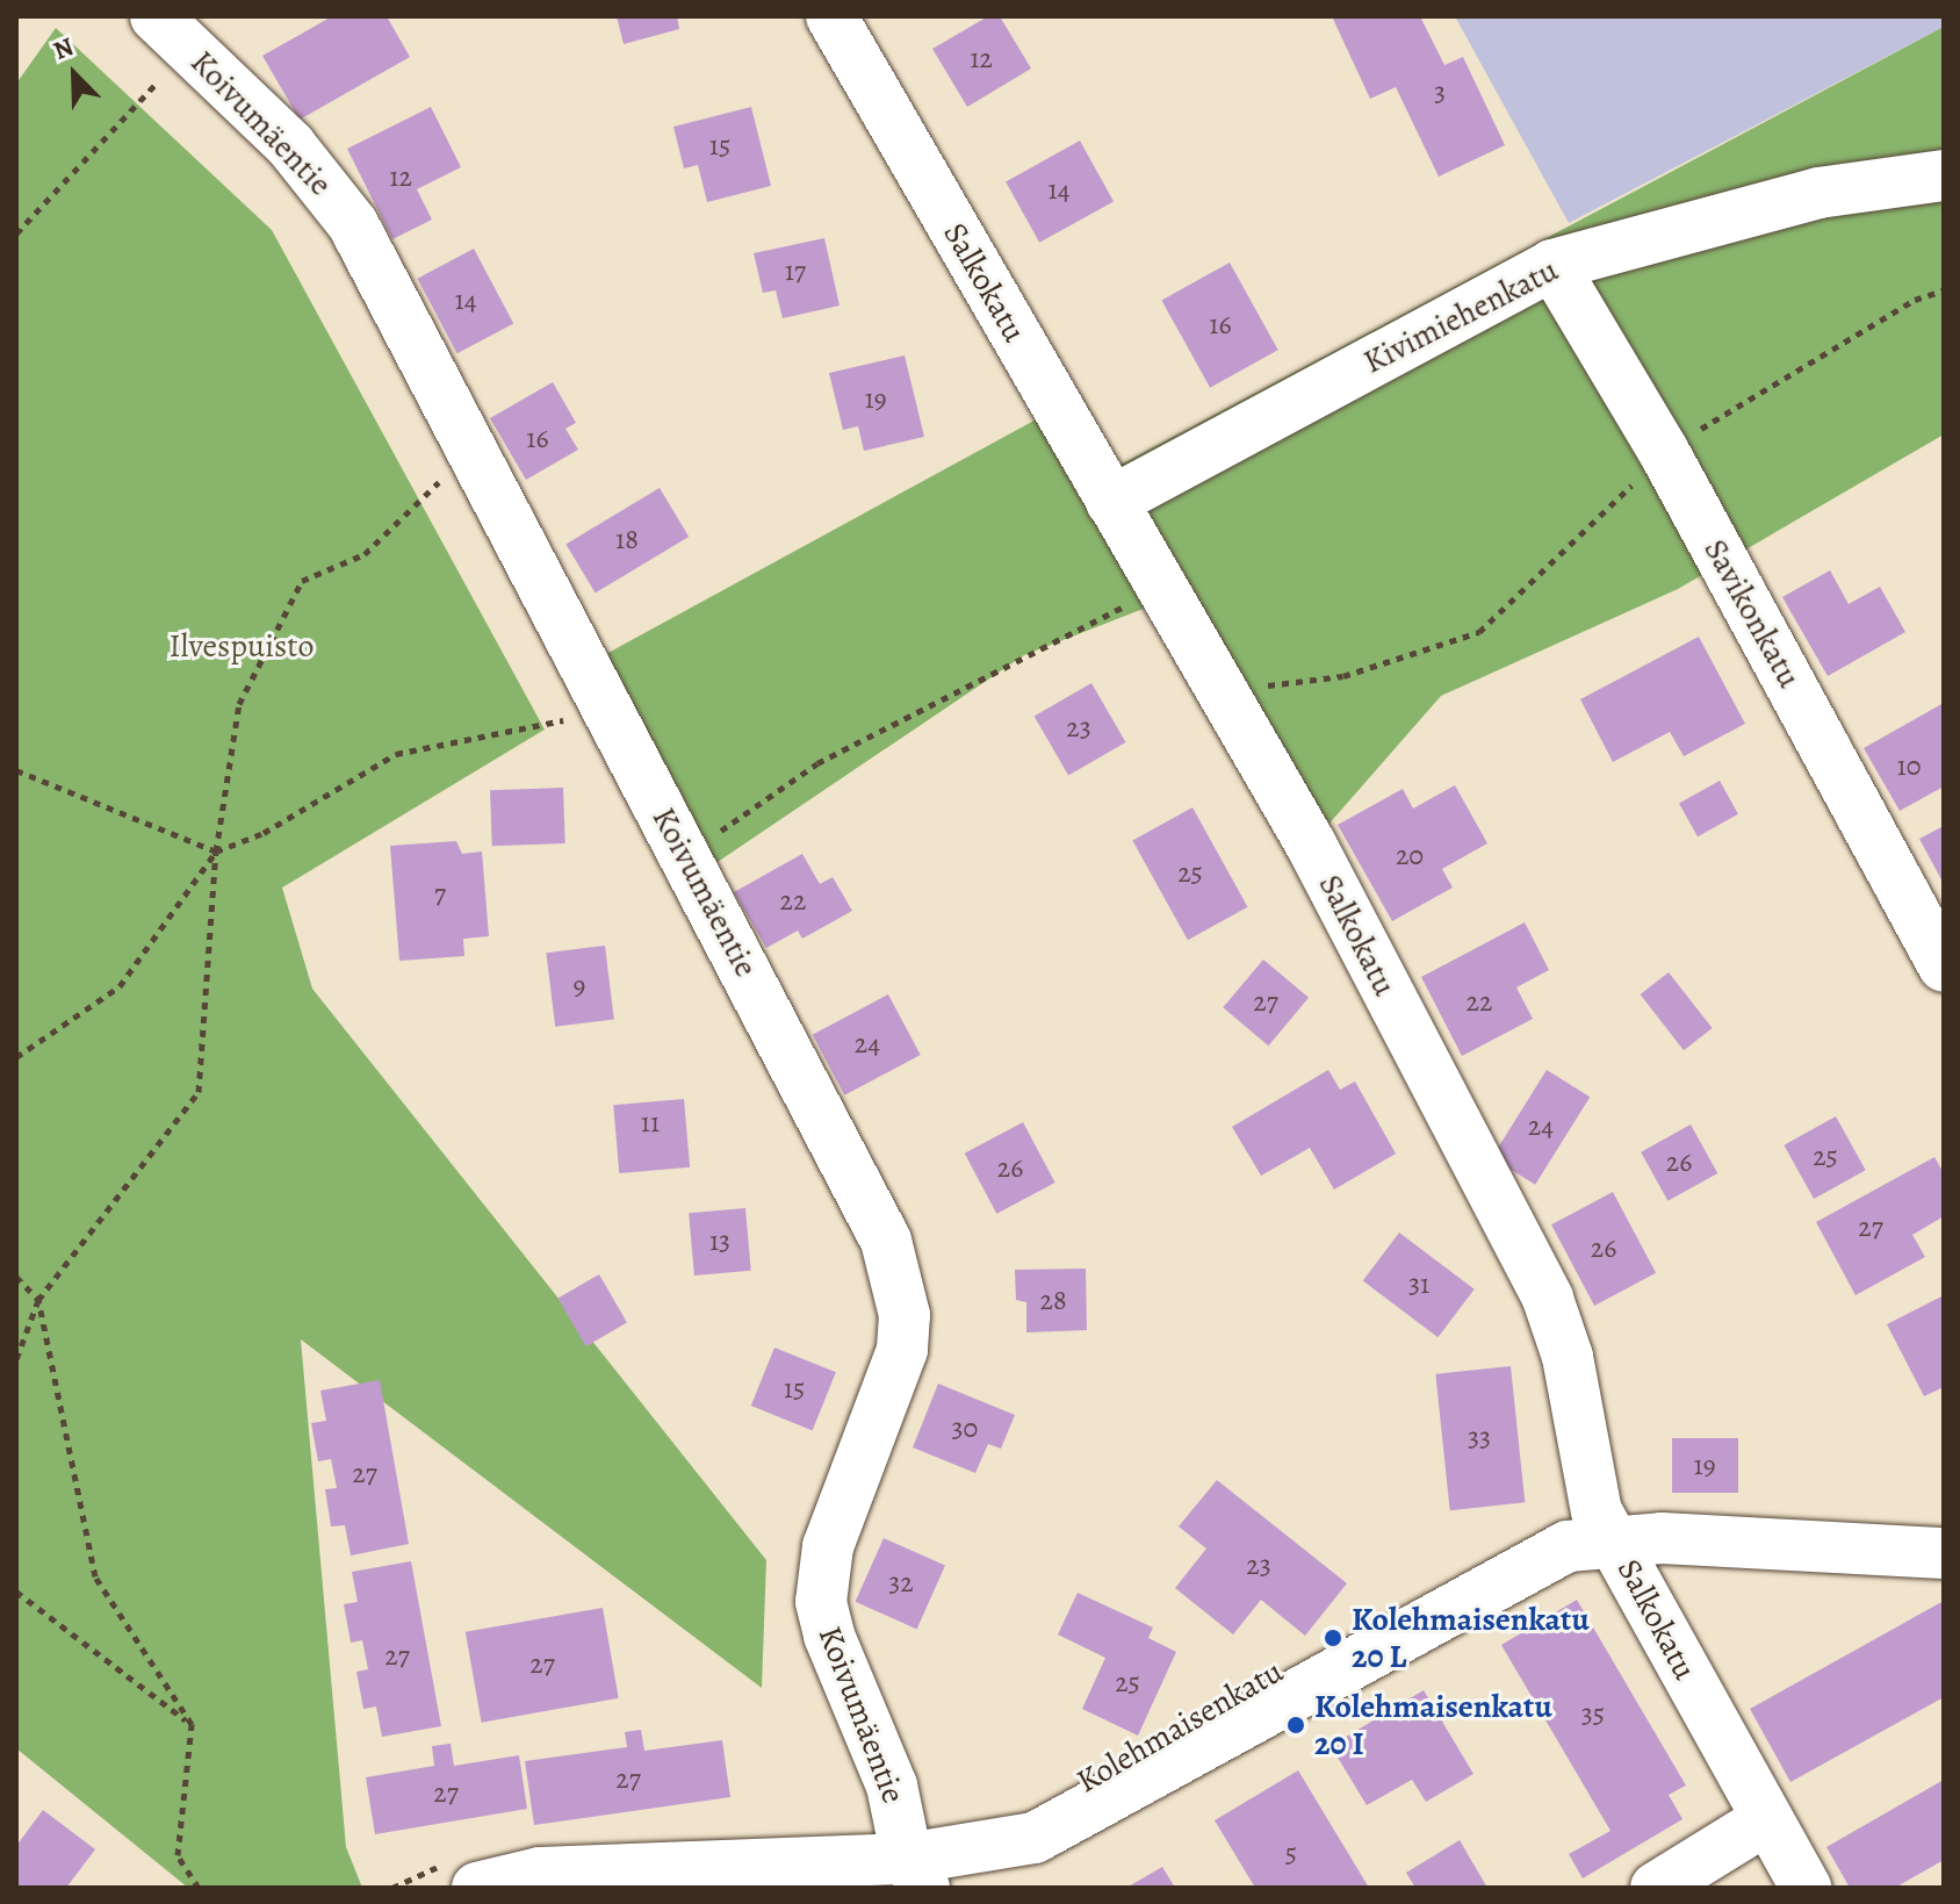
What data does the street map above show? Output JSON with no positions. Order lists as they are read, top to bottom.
{
  "streets": {
    "street": [
      "Koivumäentie",
      "Salkokatu",
      "Kivimiehenkatu",
      "Savikonkatu",
      "Kolehmaisenkatu"
    ]
  },
  "crossings": [
    ["Koivumäentie", "Kolehmaisenkatu"],
    ["Salkokatu", "Kivimiehenkatu"],
    ["Salkokatu", "Kolehmaisenkatu"],
    ["Kivimiehenkatu", "Savikonkatu"]
  ],
  "parks": ["Ilvespuisto"],
  "places": ["Kolehmaisenkatu 20 L", "Kolehmaisenkatu 20 I"],
  "house_numbers": [
    "12",
    "3",
    "15",
    "12",
    "14",
    "17",
    "14",
    "16",
    "19",
    "16",
    "18",
    "23",
    "10",
    "20",
    "25",
    "7",
    "22",
    "9",
    "27",
    "22",
    "24",
    "11",
    "24",
    "25",
    "26",
    "26",
    "27",
    "13",
    "26",
    "31",
    "28",
    "15",
    "30",
    "33",
    "19",
    "27",
    "23",
    "32",
    "27",
    "27",
    "25",
    "35",
    "27",
    "27",
    "5"
  ],
  "north": "top left"
}
